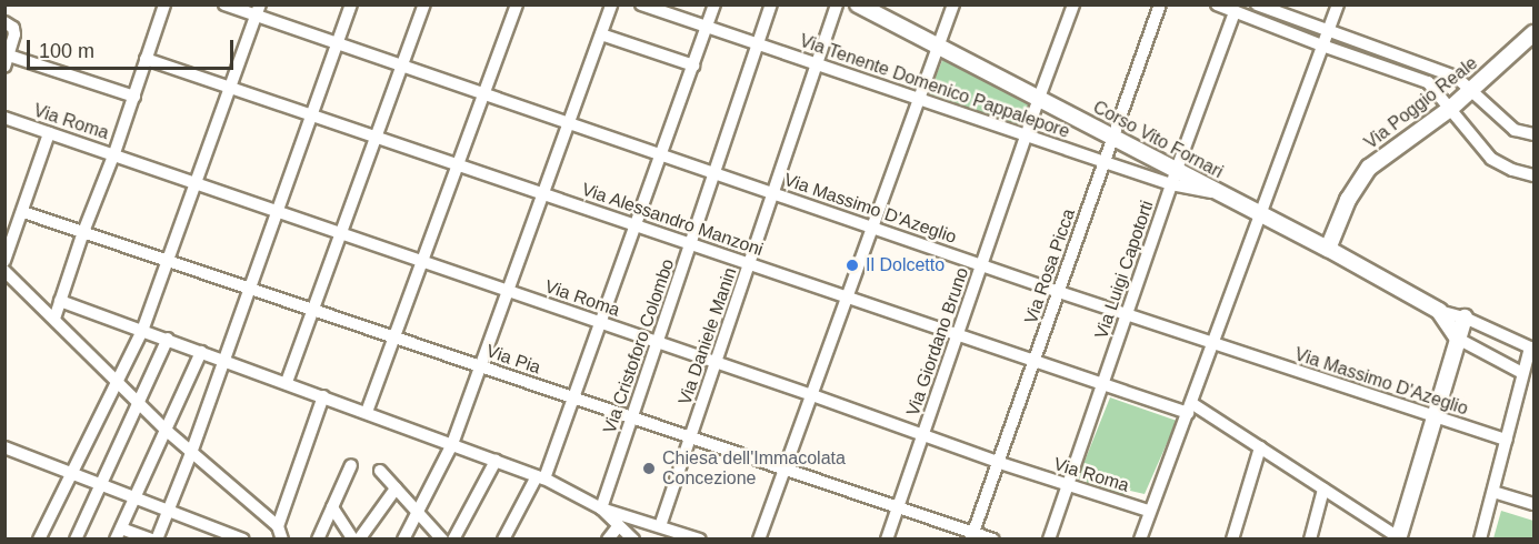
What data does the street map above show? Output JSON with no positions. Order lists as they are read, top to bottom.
{
  "streets": {
    "street": [
      "Via Tenente Domenico Pappalepore",
      "Via Poggio Reale",
      "Via Roma",
      "Corso Vito Fornari",
      "Via Massimo D'Azeglio",
      "Via Alessandro Manzoni",
      "Via Rosa Picca",
      "Via Luigi Capotorti",
      "Via Daniele Manin",
      "Via Giordano Bruno",
      "Via Cristoforo Colombo",
      "Via Pia"
    ]
  },
  "crossings": [
    ["Via Tenente Domenico Pappalepore", "Corso Vito Fornari"],
    ["Via Tenente Domenico Pappalepore", "Via Rosa Picca"],
    ["Via Tenente Domenico Pappalepore", "Via Luigi Capotorti"],
    ["Via Tenente Domenico Pappalepore", "Via Daniele Manin"],
    ["Via Tenente Domenico Pappalepore", "Via Giordano Bruno"],
    ["Via Tenente Domenico Pappalepore", "Via Cristoforo Colombo"],
    ["Via Poggio Reale", "Corso Vito Fornari"],
    ["Via Roma", "Via Rosa Picca"],
    ["Via Roma", "Via Luigi Capotorti"],
    ["Via Roma", "Via Daniele Manin"],
    ["Via Roma", "Via Giordano Bruno"],
    ["Via Roma", "Via Cristoforo Colombo"],
    ["Corso Vito Fornari", "Via Rosa Picca"],
    ["Corso Vito Fornari", "Via Luigi Capotorti"],
    ["Corso Vito Fornari", "Via Giordano Bruno"],
    ["Via Massimo D'Azeglio", "Via Rosa Picca"],
    ["Via Massimo D'Azeglio", "Via Luigi Capotorti"],
    ["Via Massimo D'Azeglio", "Via Daniele Manin"],
    ["Via Massimo D'Azeglio", "Via Giordano Bruno"],
    ["Via Massimo D'Azeglio", "Via Cristoforo Colombo"],
    ["Via Alessandro Manzoni", "Via Rosa Picca"],
    ["Via Alessandro Manzoni", "Via Luigi Capotorti"],
    ["Via Alessandro Manzoni", "Via Daniele Manin"],
    ["Via Alessandro Manzoni", "Via Giordano Bruno"],
    ["Via Alessandro Manzoni", "Via Cristoforo Colombo"],
    ["Via Rosa Picca", "Via Pia"],
    ["Via Daniele Manin", "Via Pia"],
    ["Via Giordano Bruno", "Via Pia"],
    ["Via Cristoforo Colombo", "Via Pia"]
  ],
  "places": ["Il Dolcetto", "Chiesa dell'Immacolata Concezione"],
  "scale_bar": "100 m"
}
